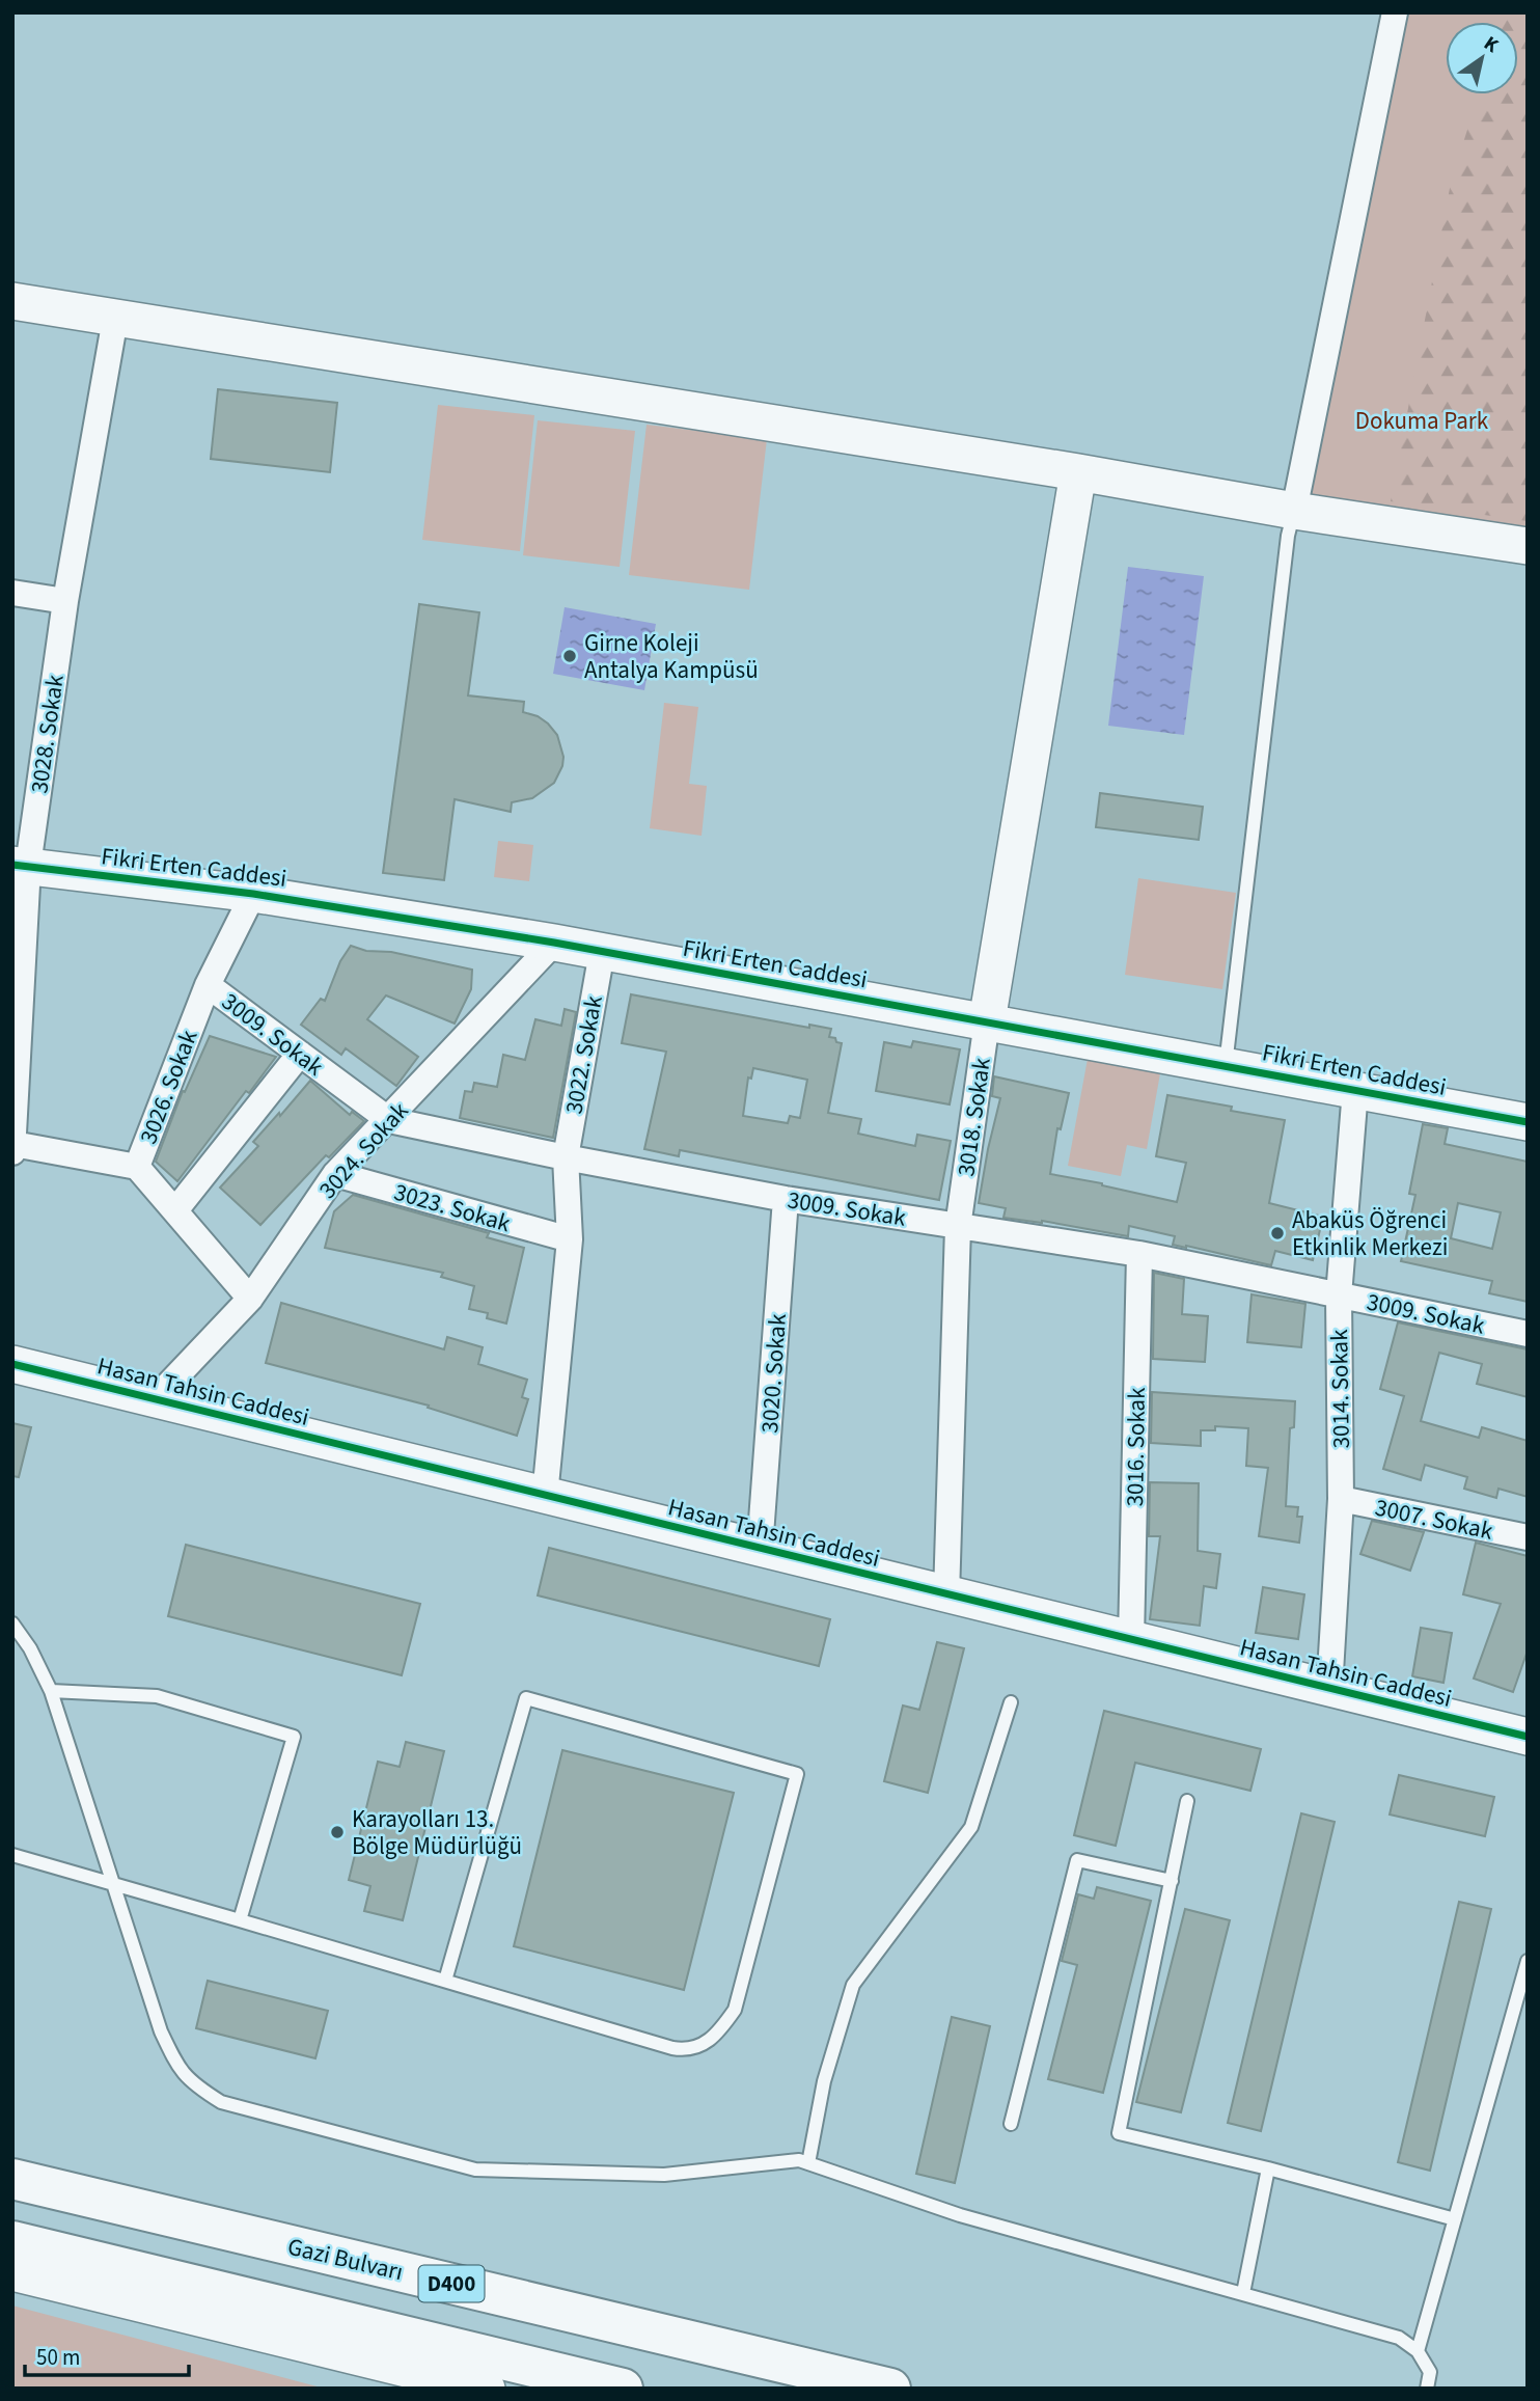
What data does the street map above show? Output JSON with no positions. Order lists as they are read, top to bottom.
{
  "streets": {
    "highway": ["Gazi Bulvarı", "D400"],
    "street": [
      "3028. Sokak",
      "Fikri Erten Caddesi",
      "3009. Sokak",
      "3022. Sokak",
      "3026. Sokak",
      "3018. Sokak",
      "3024. Sokak",
      "3023. Sokak",
      "3020. Sokak",
      "3014. Sokak",
      "Hasan Tahsin Caddesi",
      "3016. Sokak",
      "3007. Sokak"
    ]
  },
  "crossings": [
    ["3028. Sokak", "Fikri Erten Caddesi"],
    ["3028. Sokak", "3026. Sokak"],
    ["Fikri Erten Caddesi", "3022. Sokak"],
    ["Fikri Erten Caddesi", "3026. Sokak"],
    ["Fikri Erten Caddesi", "3018. Sokak"],
    ["Fikri Erten Caddesi", "3024. Sokak"],
    ["Fikri Erten Caddesi", "3014. Sokak"],
    ["3009. Sokak", "3022. Sokak"],
    ["3009. Sokak", "3026. Sokak"],
    ["3009. Sokak", "3018. Sokak"],
    ["3009. Sokak", "3024. Sokak"],
    ["3009. Sokak", "3020. Sokak"],
    ["3009. Sokak", "3014. Sokak"],
    ["3009. Sokak", "3016. Sokak"],
    ["3022. Sokak", "3023. Sokak"],
    ["3022. Sokak", "Hasan Tahsin Caddesi"],
    ["3018. Sokak", "Hasan Tahsin Caddesi"],
    ["3024. Sokak", "3023. Sokak"],
    ["3024. Sokak", "Hasan Tahsin Caddesi"],
    ["3020. Sokak", "Hasan Tahsin Caddesi"],
    ["3014. Sokak", "Hasan Tahsin Caddesi"],
    ["3014. Sokak", "3007. Sokak"],
    ["Hasan Tahsin Caddesi", "3016. Sokak"]
  ],
  "parks": ["Dokuma Park"],
  "places": ["Girne Koleji Antalya Kampüsü", "Abaküs Öğrenci Etkinlik Merkezi", "Karayolları 13. Bölge Müdürlüğü"],
  "scale_bar": "50 m",
  "north": "top right"
}
